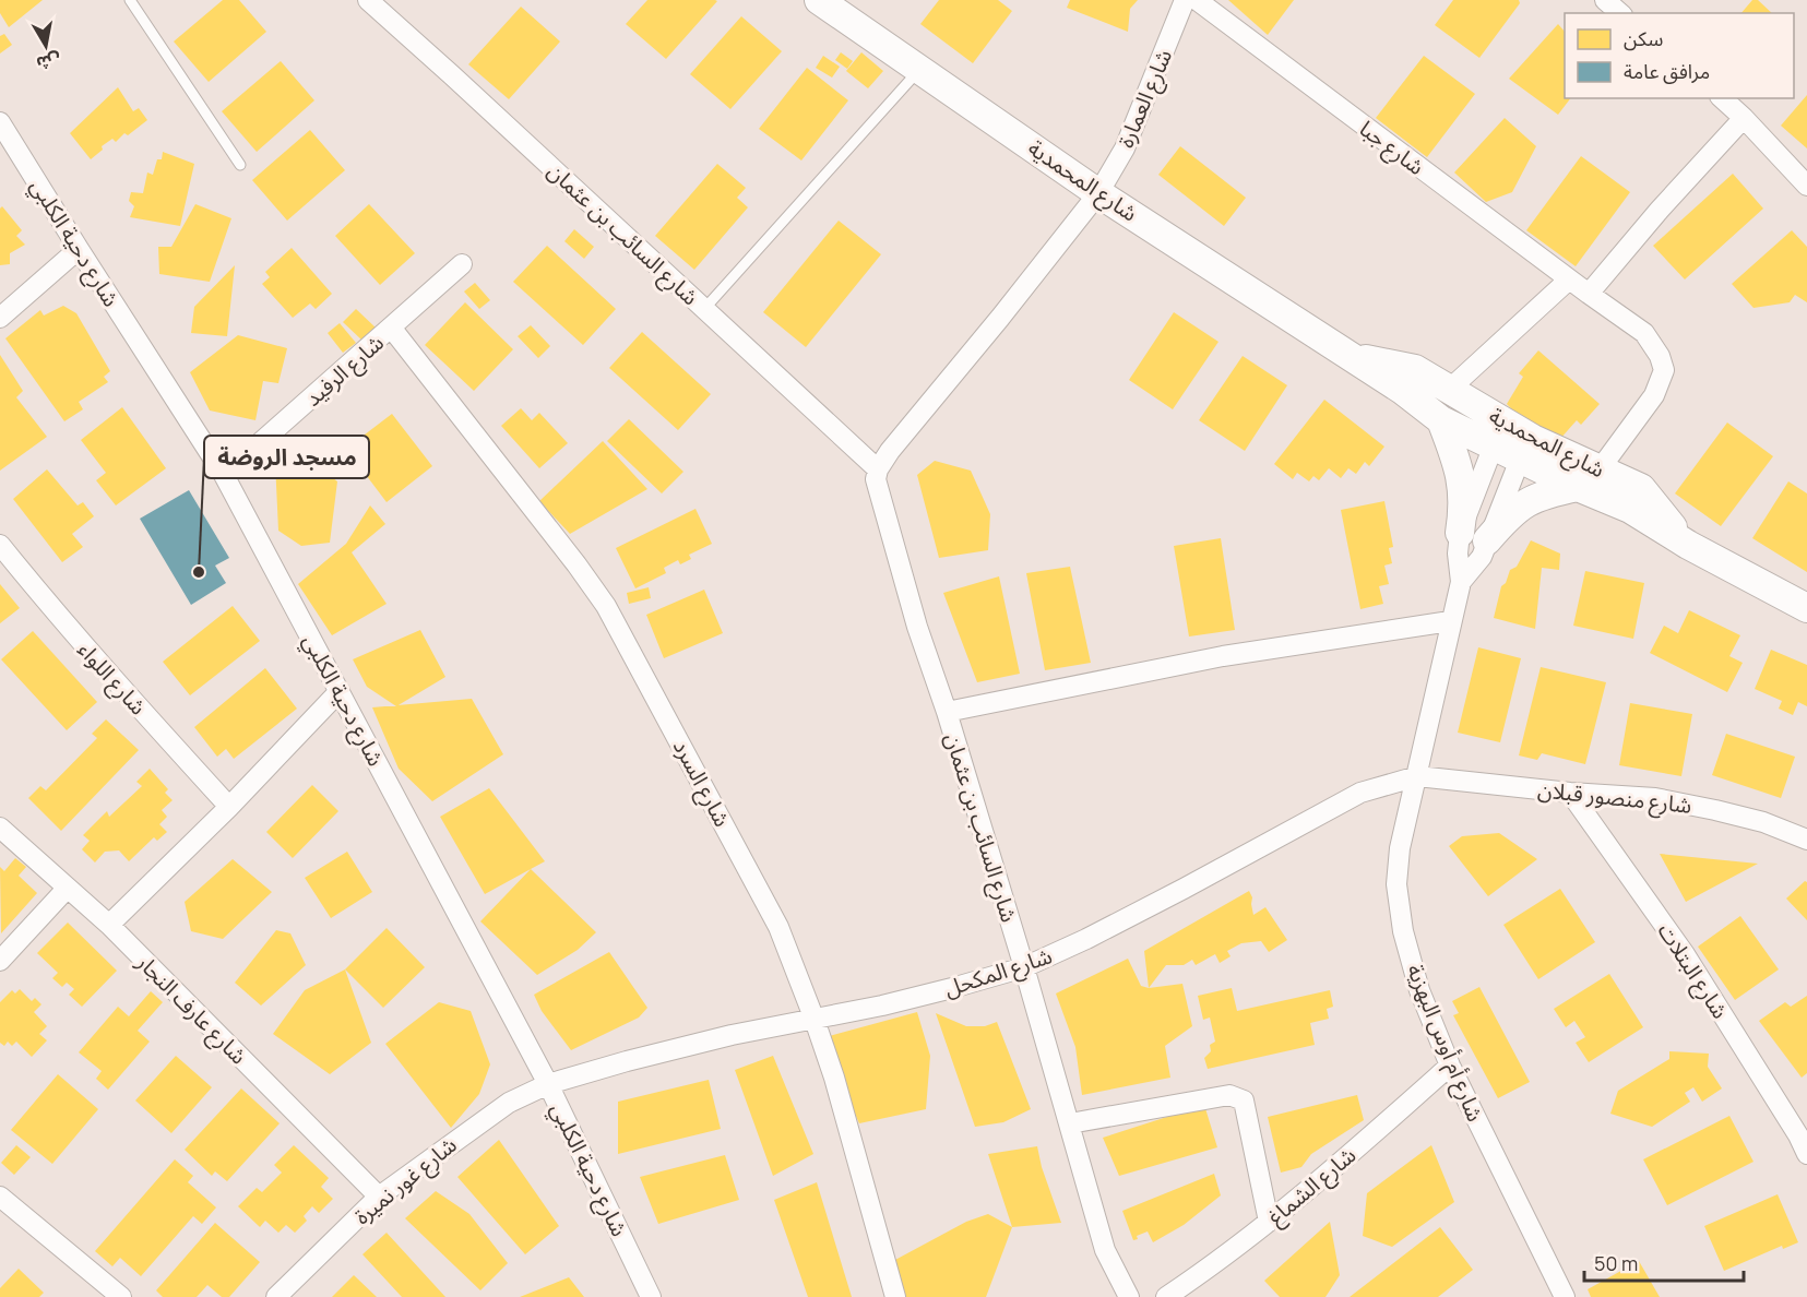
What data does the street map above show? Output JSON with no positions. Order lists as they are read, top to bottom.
{
  "streets": {
    "street": [
      "شارع العمارة",
      "شارع جبا",
      "شارع المحمدية",
      "شارع السائب بن عثمان",
      "شارع دحية الكلبي",
      "شارع الرفيد",
      "شارع اللواء",
      "شارع السرد",
      "شارع منصور قبلان",
      "شارع البتلات",
      "شارع المكحل",
      "شارع عارف النجار",
      "شارع أم أوس البهزية",
      "شارع غور نميرة",
      "شارع الشماغ"
    ]
  },
  "crossings": [
    ["شارع العمارة", "شارع المحمدية"],
    ["شارع جبا", "شارع المحمدية"],
    ["شارع المحمدية", "شارع أم أوس البهزية"],
    ["شارع السائب بن عثمان", "شارع المكحل"],
    ["شارع دحية الكلبي", "شارع الرفيد"],
    ["شارع دحية الكلبي", "شارع المكحل"],
    ["شارع دحية الكلبي", "شارع غور نميرة"],
    ["شارع الرفيد", "شارع السرد"],
    ["شارع السرد", "شارع المكحل"],
    ["شارع منصور قبلان", "شارع البتلات"],
    ["شارع منصور قبلان", "شارع المكحل"],
    ["شارع منصور قبلان", "شارع أم أوس البهزية"],
    ["شارع المكحل", "شارع أم أوس البهزية"],
    ["شارع المكحل", "شارع غور نميرة"],
    ["شارع عارف النجار", "شارع غور نميرة"],
    ["شارع أم أوس البهزية", "شارع الشماغ"]
  ],
  "places": ["مسجد الروضة"],
  "legend": ["سكن", "مرافق عامة"],
  "scale_bar": "50 m",
  "north": "bottom"
}
